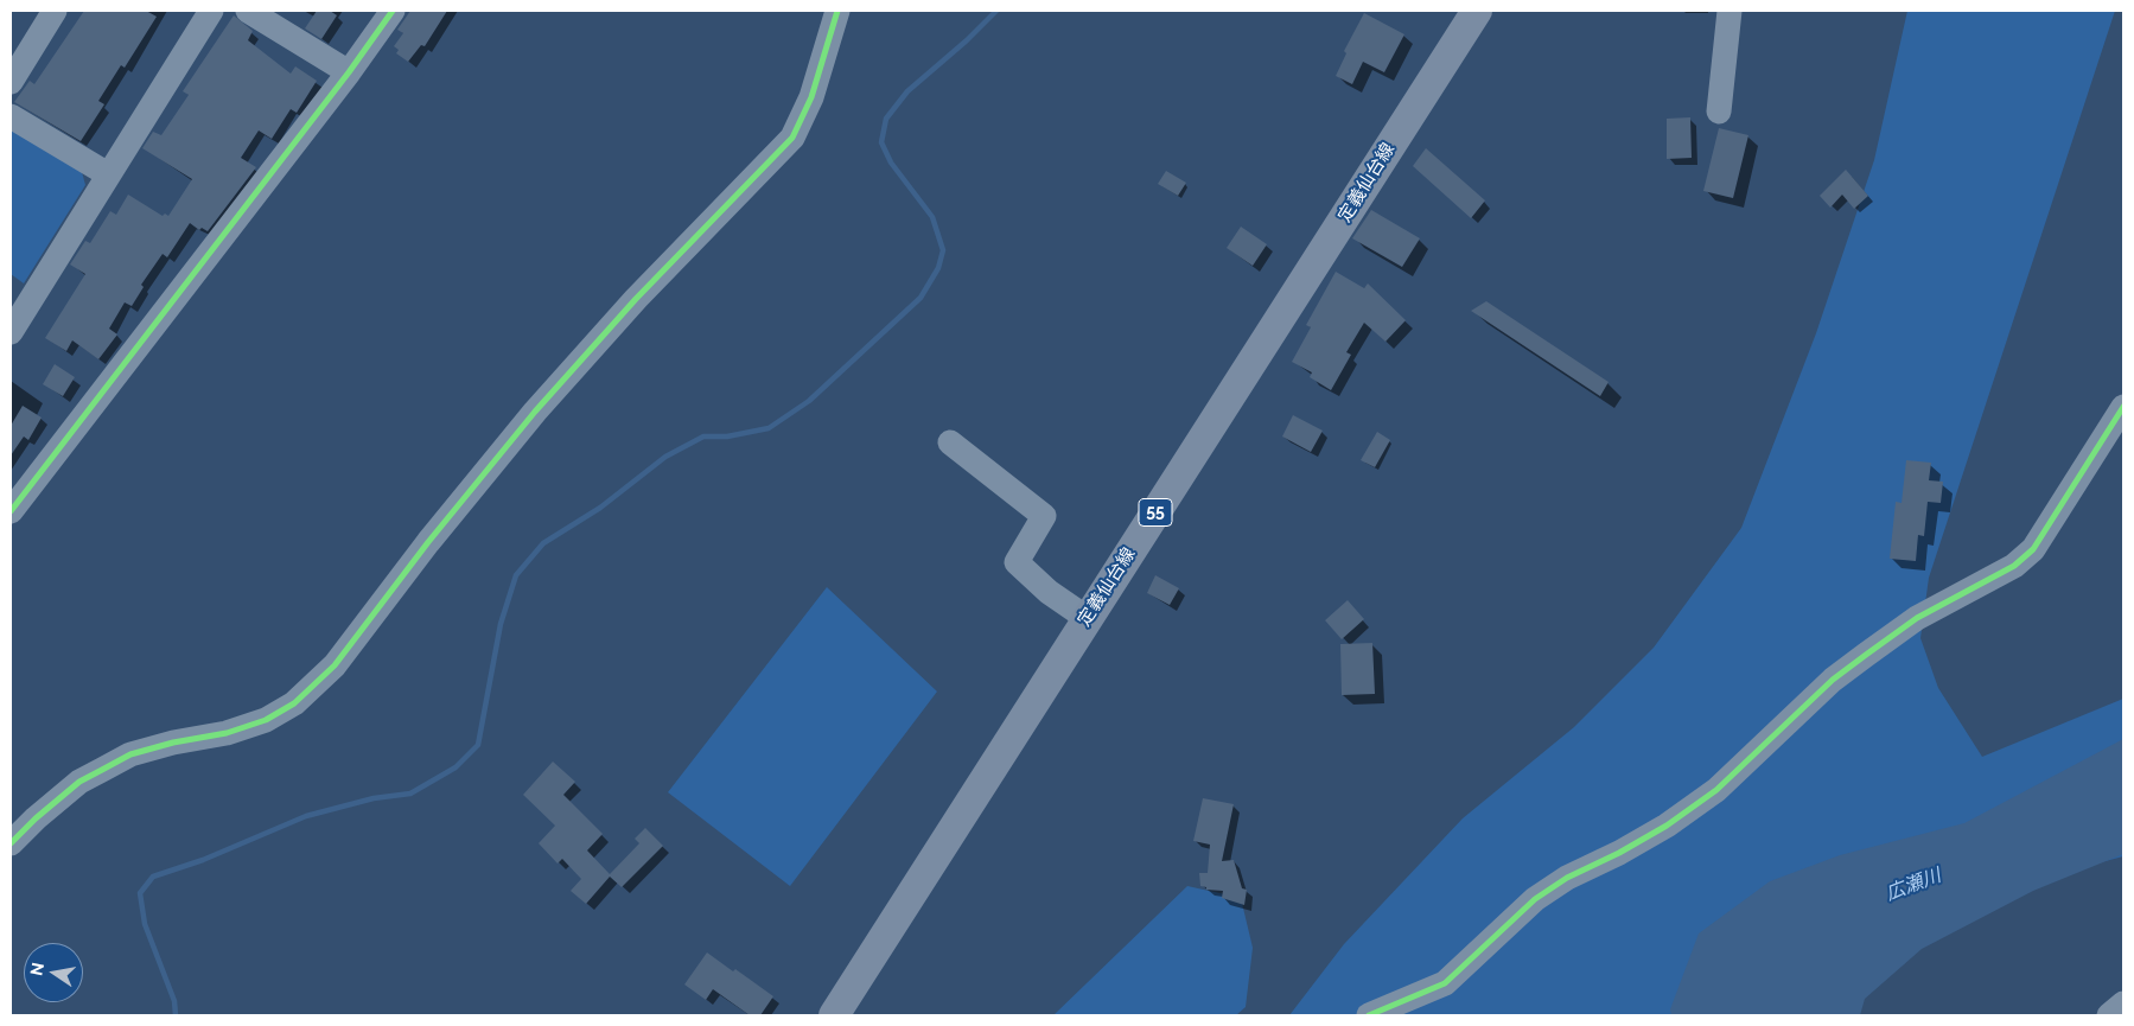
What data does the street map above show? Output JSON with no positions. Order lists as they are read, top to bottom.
{
  "streets": {
    "main road": ["定義仙台線", "55"]
  },
  "water": ["広瀬川"],
  "north": "left"
}
